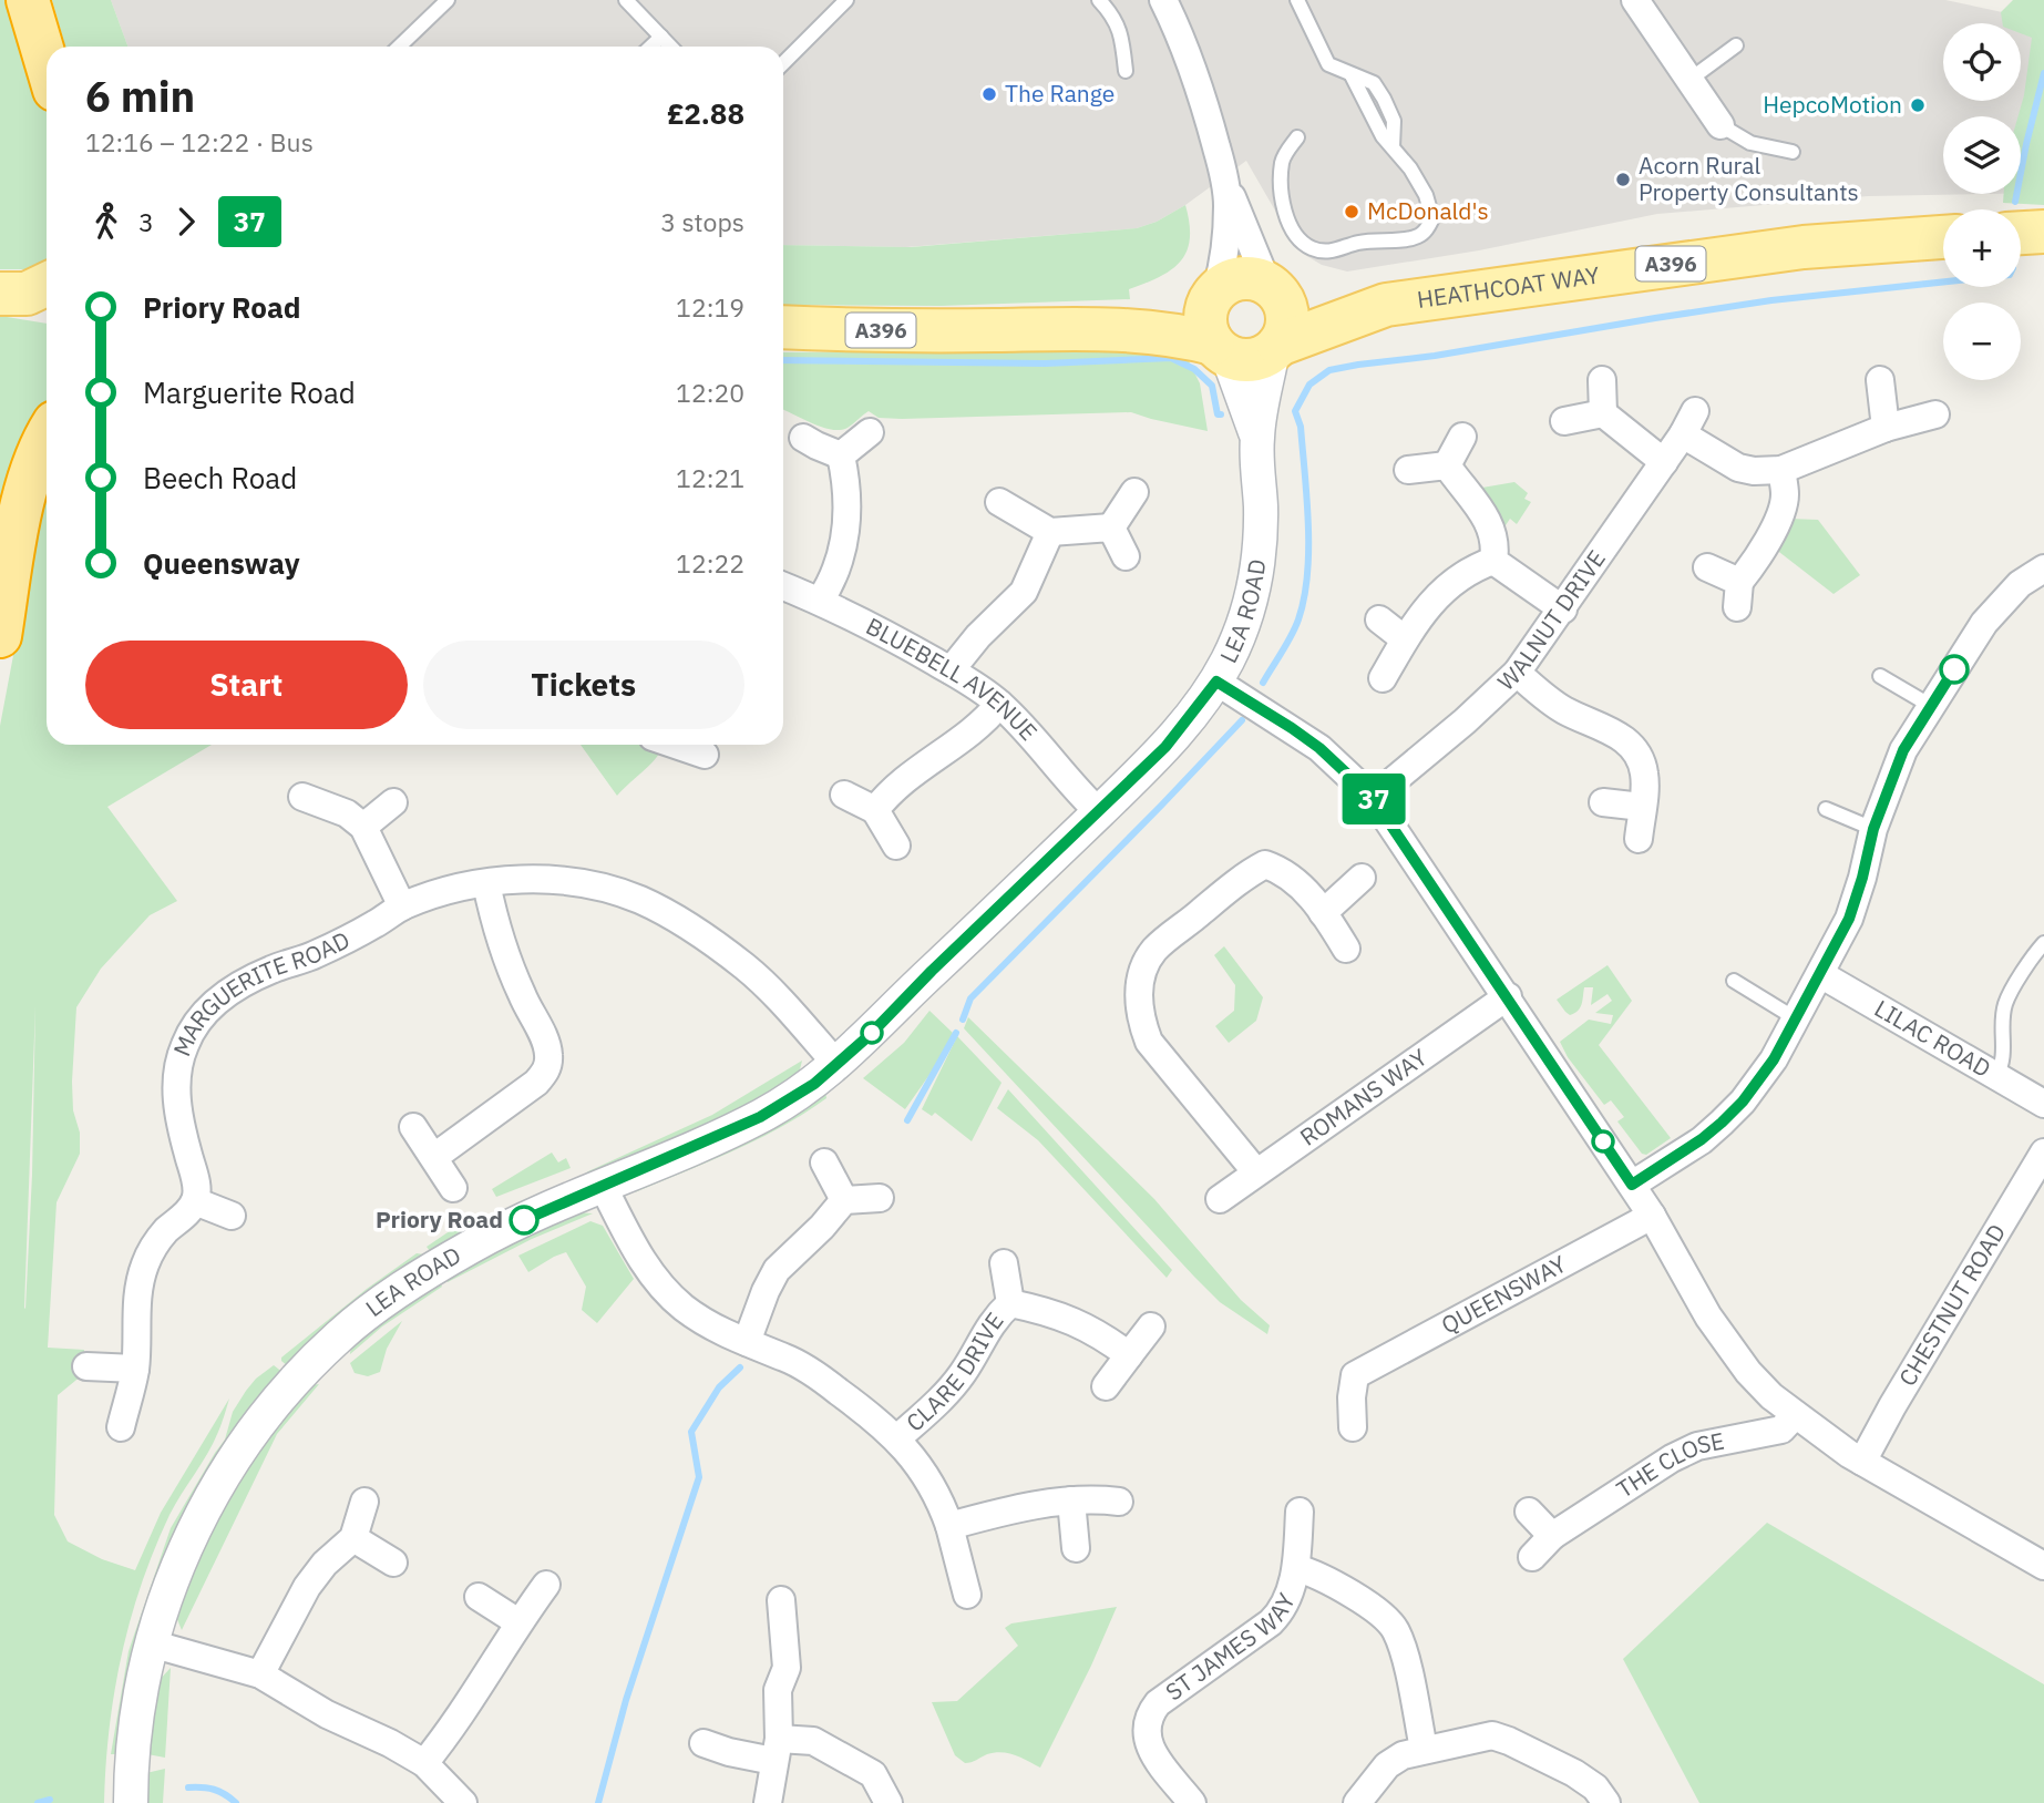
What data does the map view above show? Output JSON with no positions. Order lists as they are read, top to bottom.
{
  "streets": {
    "main road": ["A396", "HEATHCOAT WAY"],
    "street": [
      "LEA ROAD",
      "WALNUT DRIVE",
      "BLUEBELL AVENUE",
      "MARGUERITE ROAD",
      "LILAC ROAD",
      "ROMANS WAY",
      "QUEENSWAY",
      "CHESTNUT ROAD",
      "CLARE DRIVE",
      "THE CLOSE",
      "ST JAMES WAY"
    ]
  },
  "crossings": [
    ["A396", "HEATHCOAT WAY"],
    ["A396", "LEA ROAD"],
    ["HEATHCOAT WAY", "LEA ROAD"],
    ["LEA ROAD", "BLUEBELL AVENUE"],
    ["LEA ROAD", "MARGUERITE ROAD"]
  ],
  "places": [
    "The Range",
    "HepcoMotion",
    "Acorn Rural Property Consultants",
    "McDonald's",
    "Priory Road"
  ],
  "lines": ["bus line 37"],
  "page": {
    "on_map": "37",
    "map_buttons": ["+", "−"],
    "heading": ["6 min", "12:16 – 12:22 · Bus", "£2.88"],
    "legs": ["3", "37", "3 stops"],
    "list": [
      {
        "name": "Priory Road",
        "value": "12:19"
      },
      {
        "name": "Marguerite Road",
        "value": "12:20"
      },
      {
        "name": "Beech Road",
        "value": "12:21"
      },
      {
        "name": "Queensway",
        "value": "12:22"
      }
    ],
    "buttons": ["Start", "Tickets"]
  }
}
